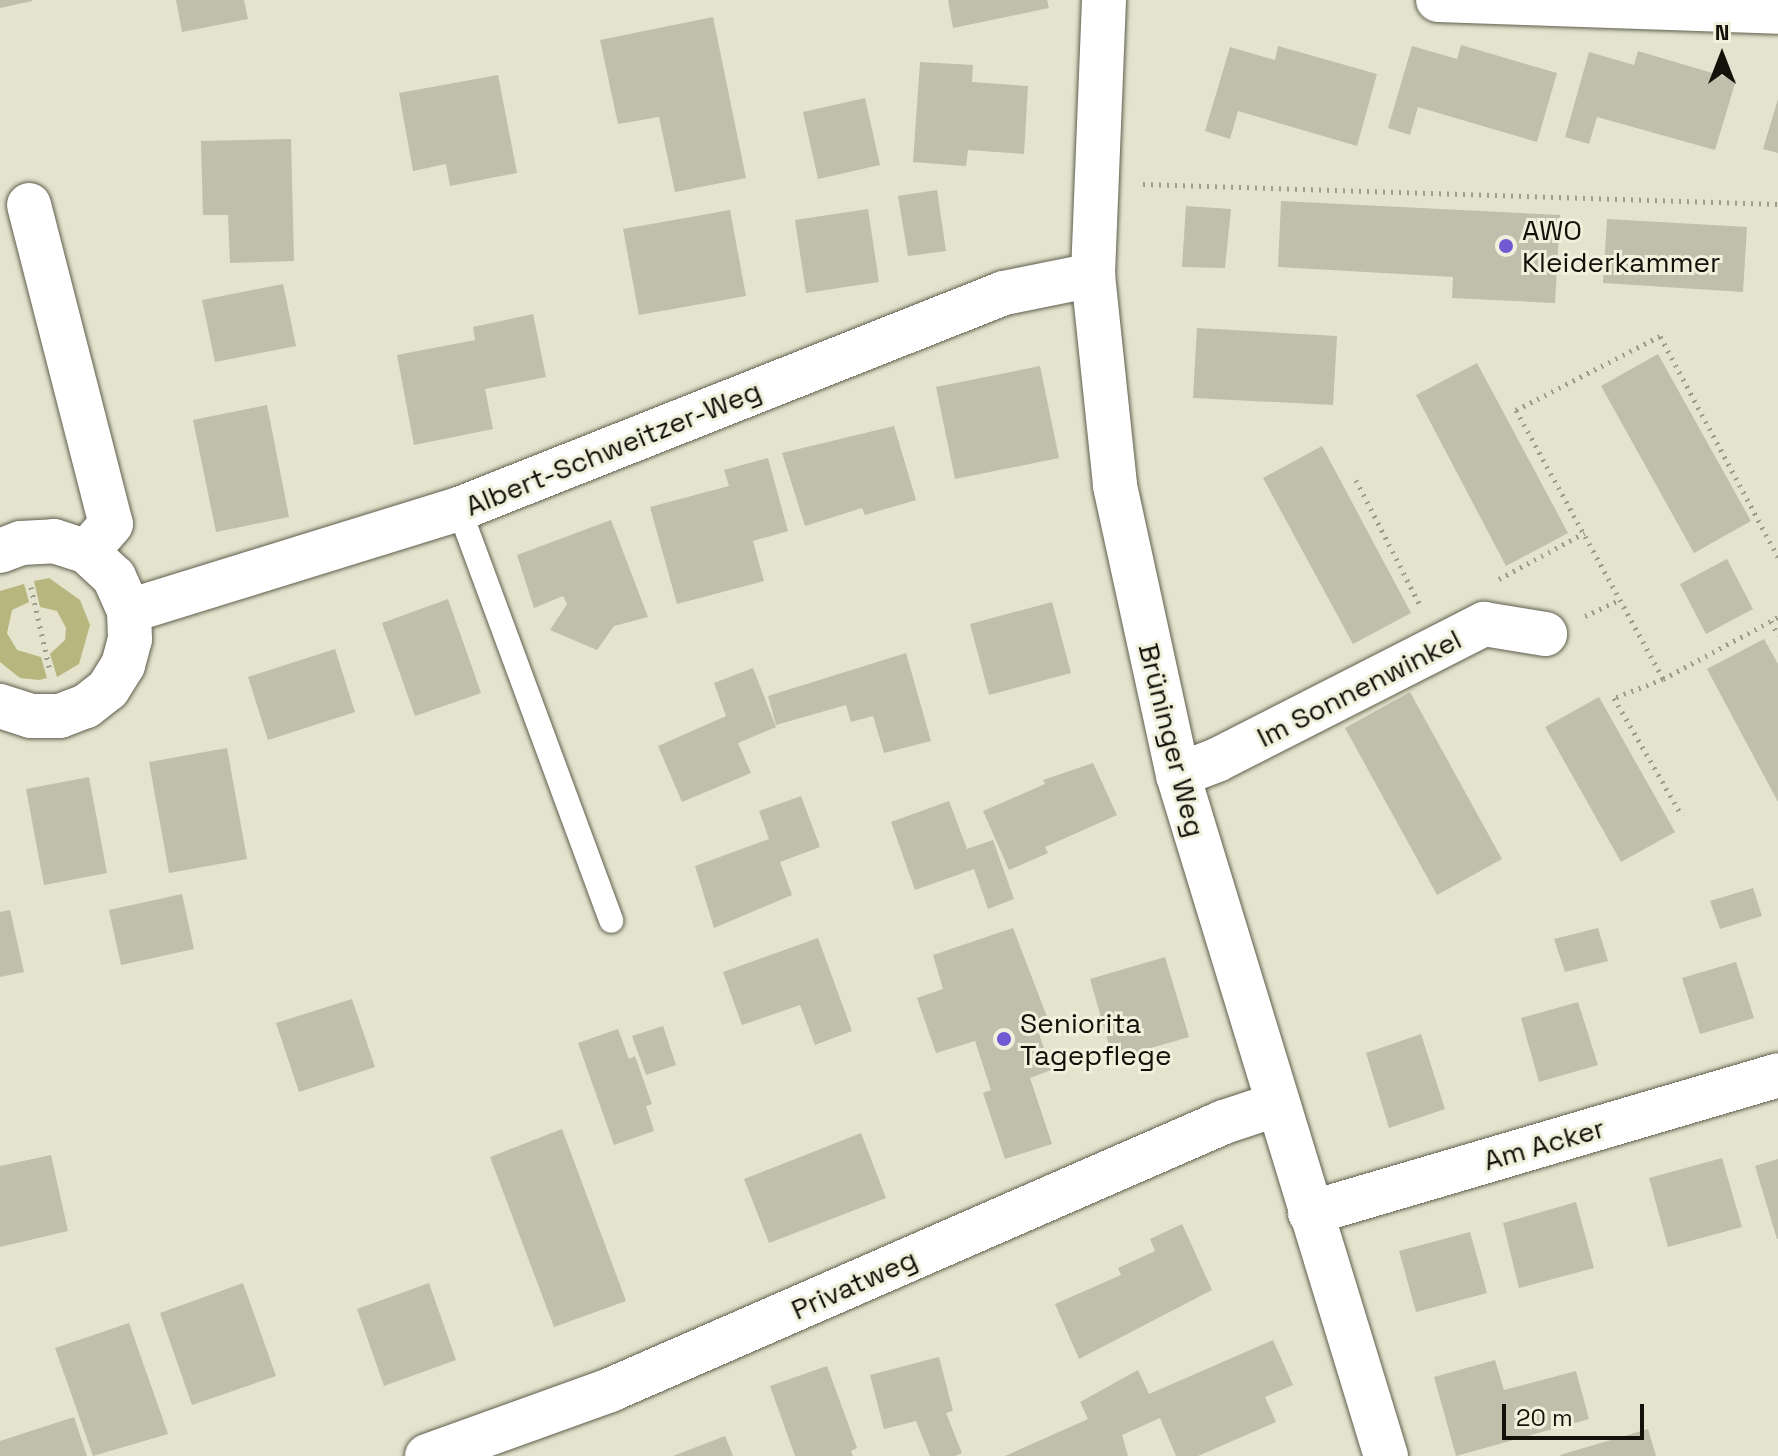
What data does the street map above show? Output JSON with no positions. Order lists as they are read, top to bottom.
{
  "streets": {
    "street": [
      "Albert-Schweitzer-Weg",
      "Im Sonnenwinkel",
      "Brüninger Weg",
      "Am Acker",
      "Privatweg"
    ]
  },
  "crossings": [
    ["Albert-Schweitzer-Weg", "Brüninger Weg"],
    ["Im Sonnenwinkel", "Brüninger Weg"],
    ["Brüninger Weg", "Am Acker"],
    ["Brüninger Weg", "Privatweg"]
  ],
  "places": ["AWO Kleiderkammer", "Seniorita Tagepflege"],
  "scale_bar": "20 m",
  "north": "top"
}
